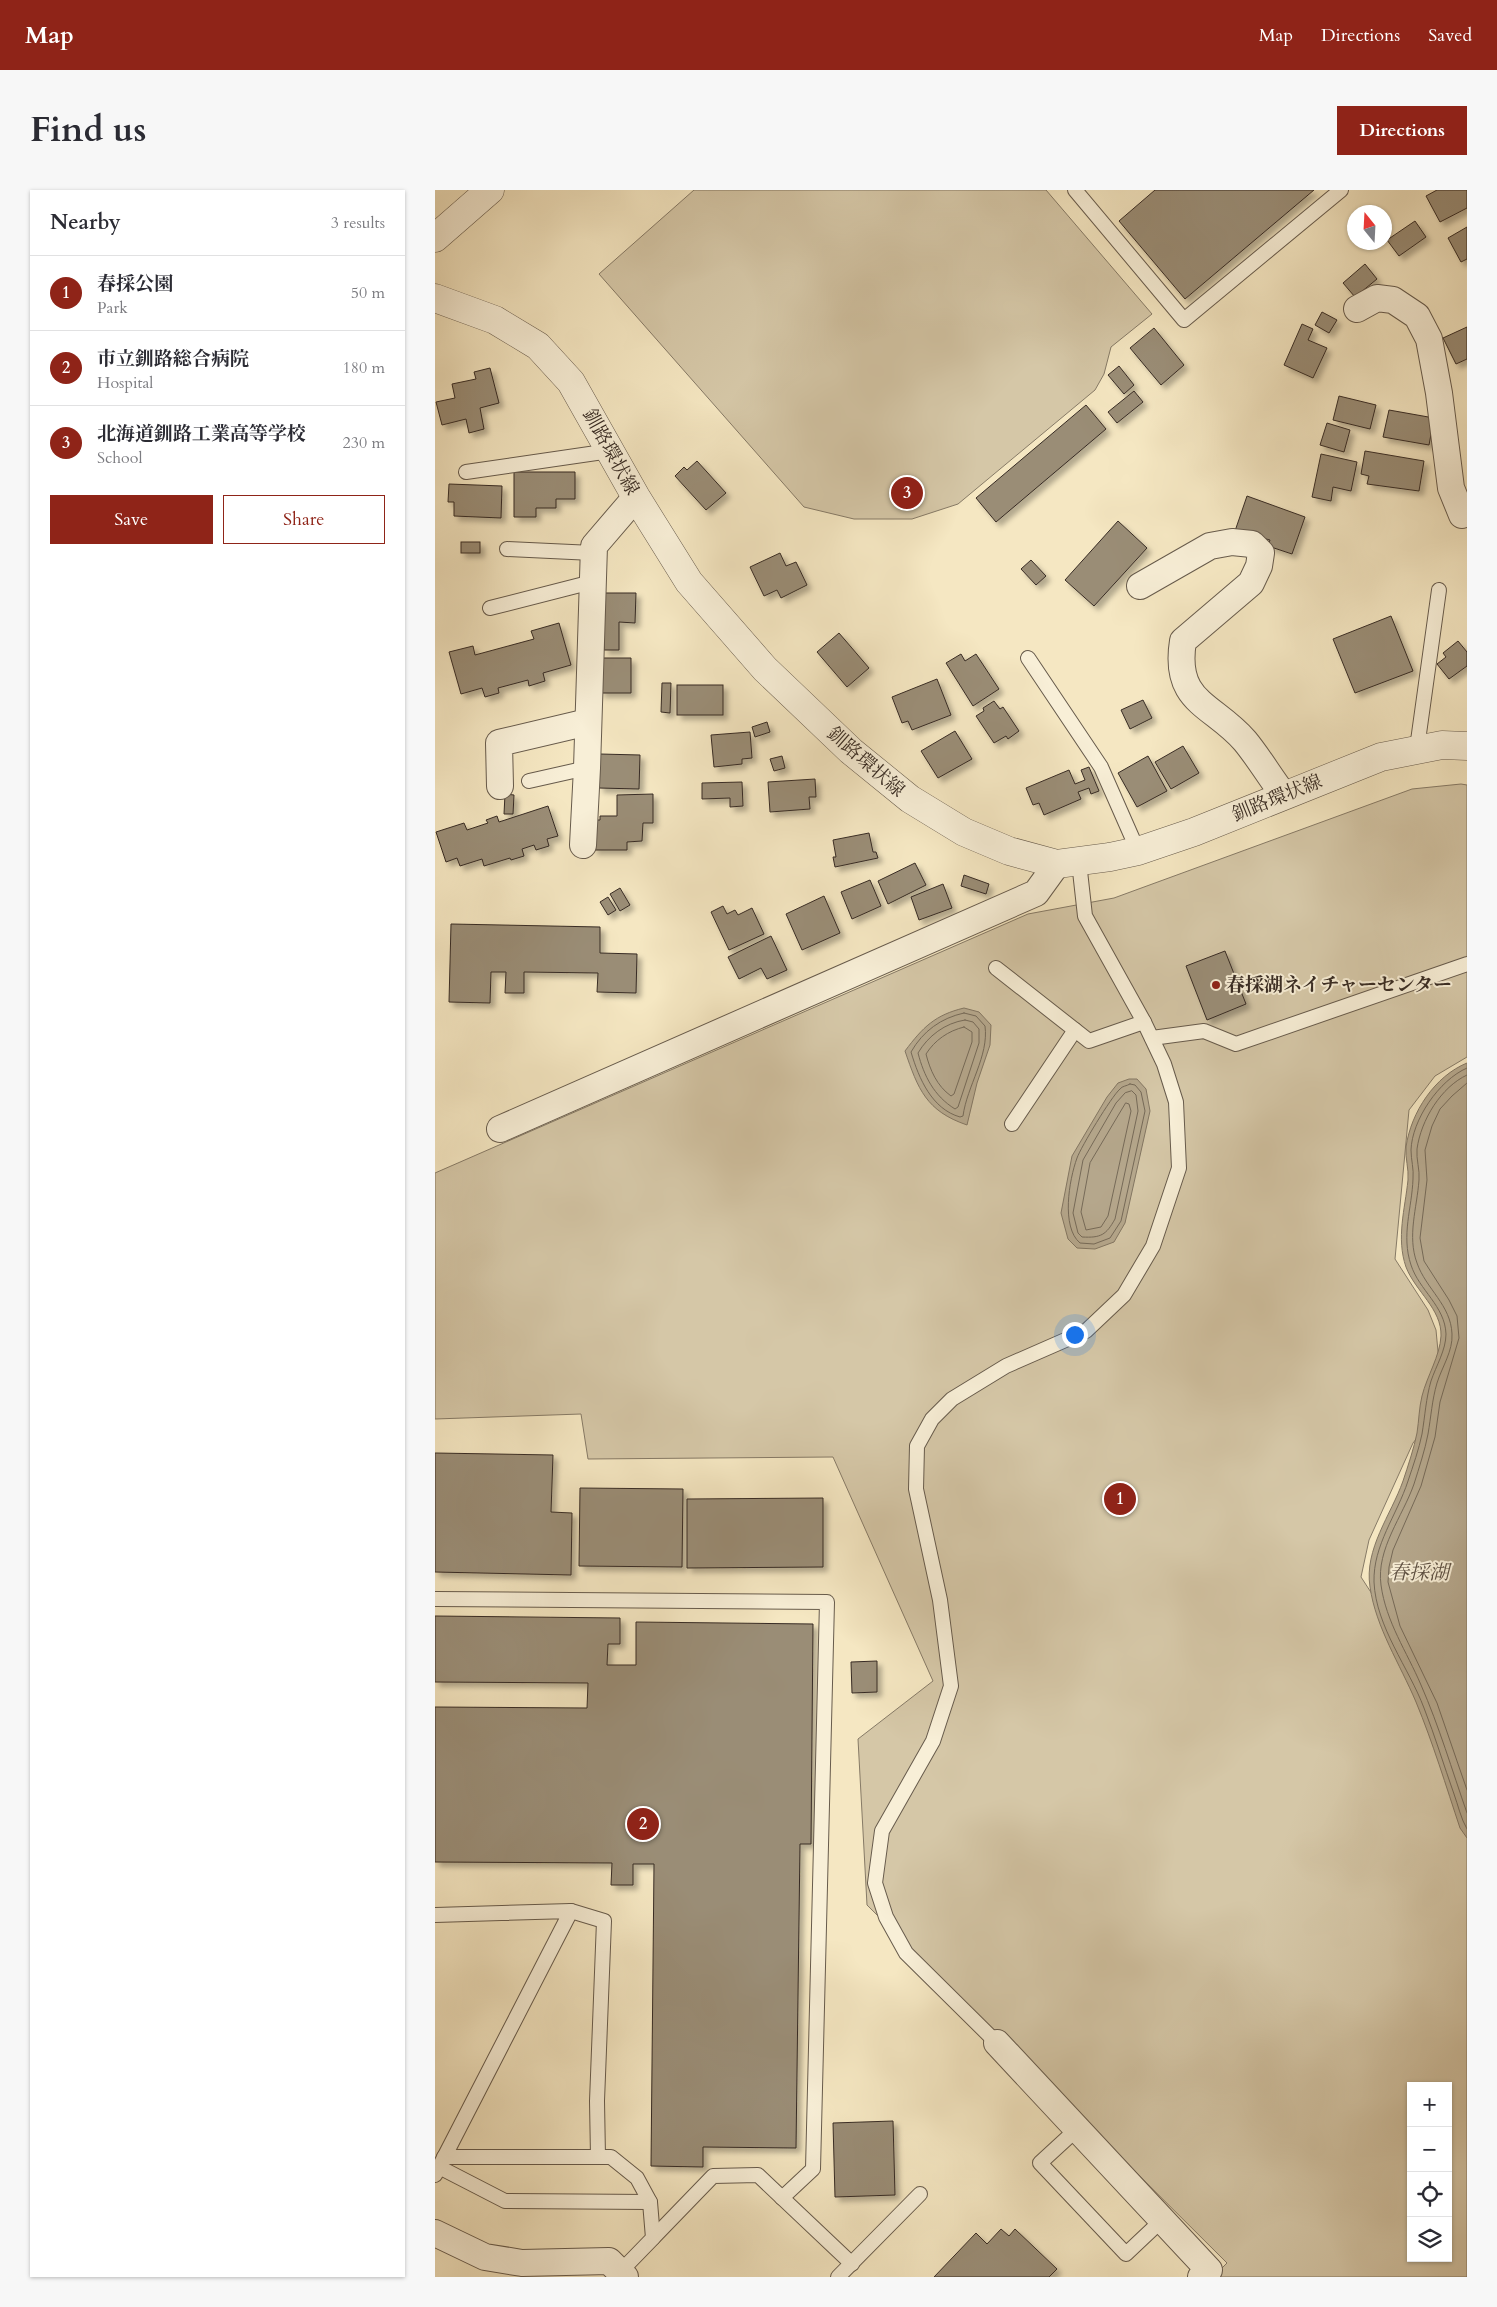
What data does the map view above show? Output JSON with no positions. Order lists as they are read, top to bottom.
{
  "streets": {
    "street": ["釧路環状線"]
  },
  "water": ["春採湖"],
  "places": ["春採湖ネイチャーセンター"],
  "north": "top",
  "page": {
    "header": "Map",
    "nav": ["Map", "Directions", "Saved"],
    "title": "Find us",
    "buttons": [
      "Directions",
      ["Save", "Share"]
    ],
    "heading": ["Nearby", "3 results"],
    "list": [
      {
        "mark": "1",
        "name": "春採公園",
        "note": "Park",
        "value": "50 m"
      },
      {
        "mark": "2",
        "name": "市立釧路総合病院",
        "note": "Hospital",
        "value": "180 m"
      },
      {
        "mark": "3",
        "name": "北海道釧路工業高等学校",
        "note": "School",
        "value": "230 m"
      }
    ],
    "pins": ["3", "1", "2"],
    "map_buttons": ["+", "−"]
  }
}
